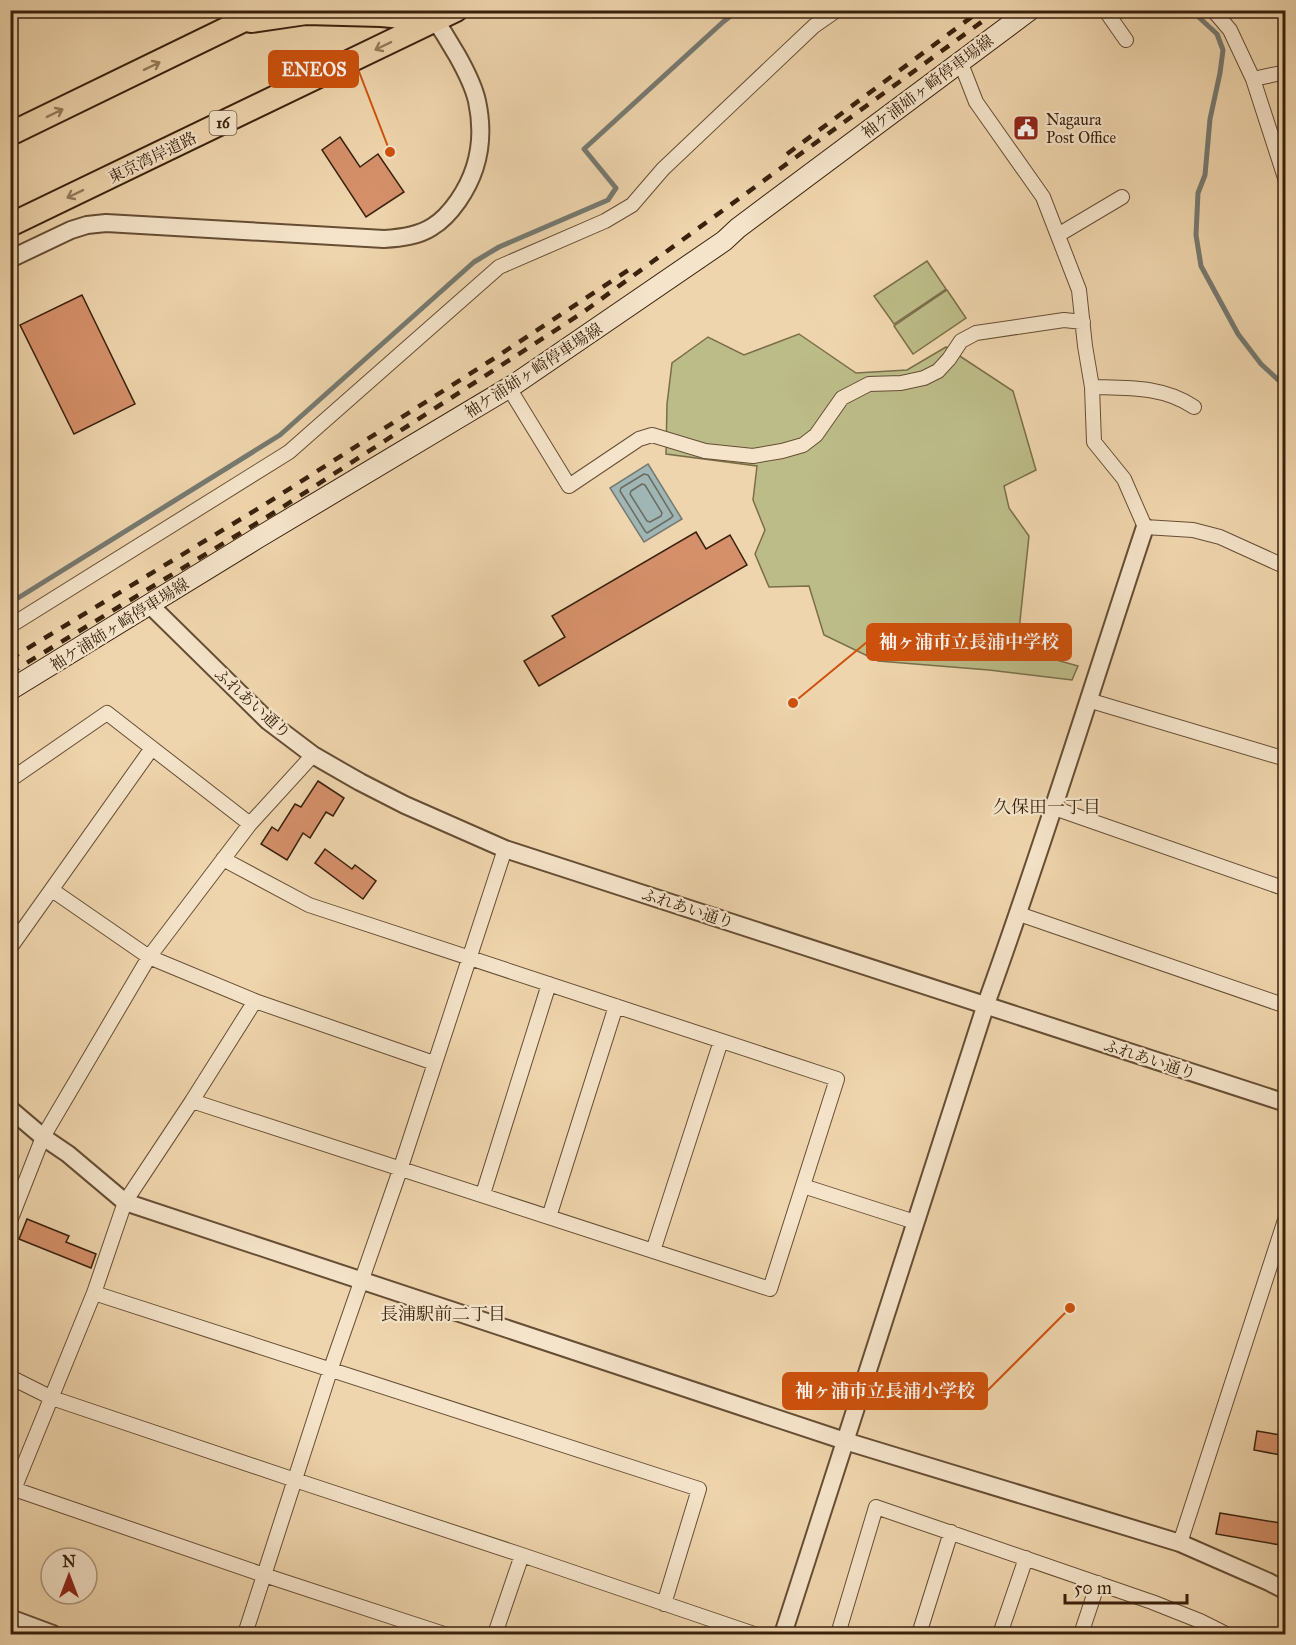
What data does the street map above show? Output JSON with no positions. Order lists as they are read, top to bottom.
{
  "streets": {
    "highway": ["16", "東京湾岸道路"],
    "main road": ["袖ケ浦姉ヶ崎停車場線"],
    "street": ["ふれあい通り"]
  },
  "crossings": [
    ["袖ケ浦姉ヶ崎停車場線", "ふれあい通り"]
  ],
  "districts": ["久保田一丁目", "長浦駅前二丁目"],
  "places": {
    "public building": ["Nagaura Post Office"],
    "other": ["ENEOS", "袖ヶ浦市立長浦中学校", "袖ヶ浦市立長浦小学校"]
  },
  "scale_bar": "50 m",
  "north": "top"
}
